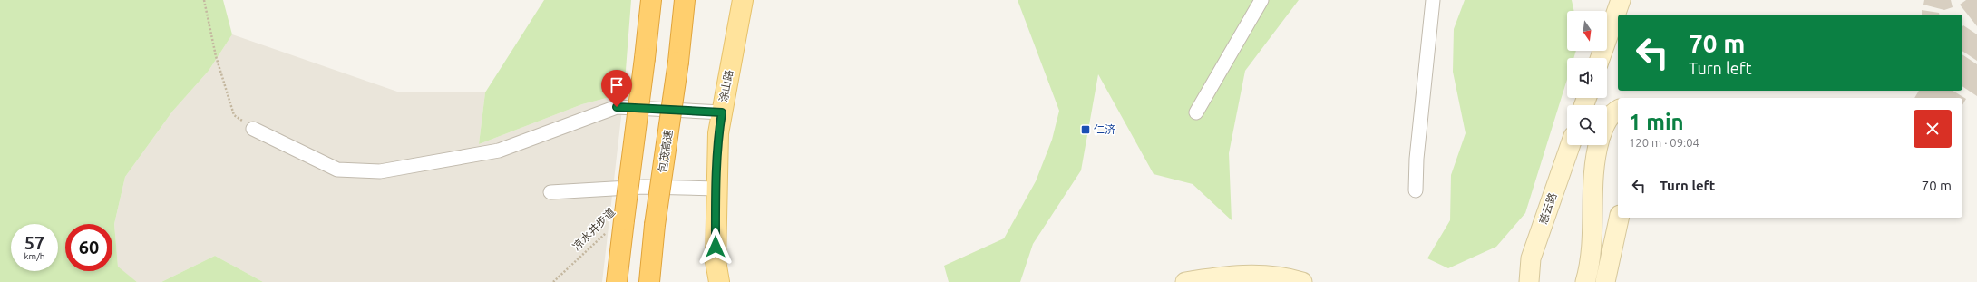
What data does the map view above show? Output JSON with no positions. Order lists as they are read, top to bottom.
{
  "streets": {
    "highway": ["包茂高速"],
    "main road": ["涂山路"],
    "street": ["慈云路"],
    "path": ["凉水井步道"]
  },
  "places": {
    "transit": ["仁济"]
  },
  "north": "bottom",
  "page": {
    "turn": ["70 m", "Turn left"],
    "heading": ["1 min", "120 m · 09:04"],
    "list": [
      {
        "name": "Turn left",
        "value": "70 m"
      }
    ],
    "speed": "57 km/h",
    "limit": "60"
  }
}
